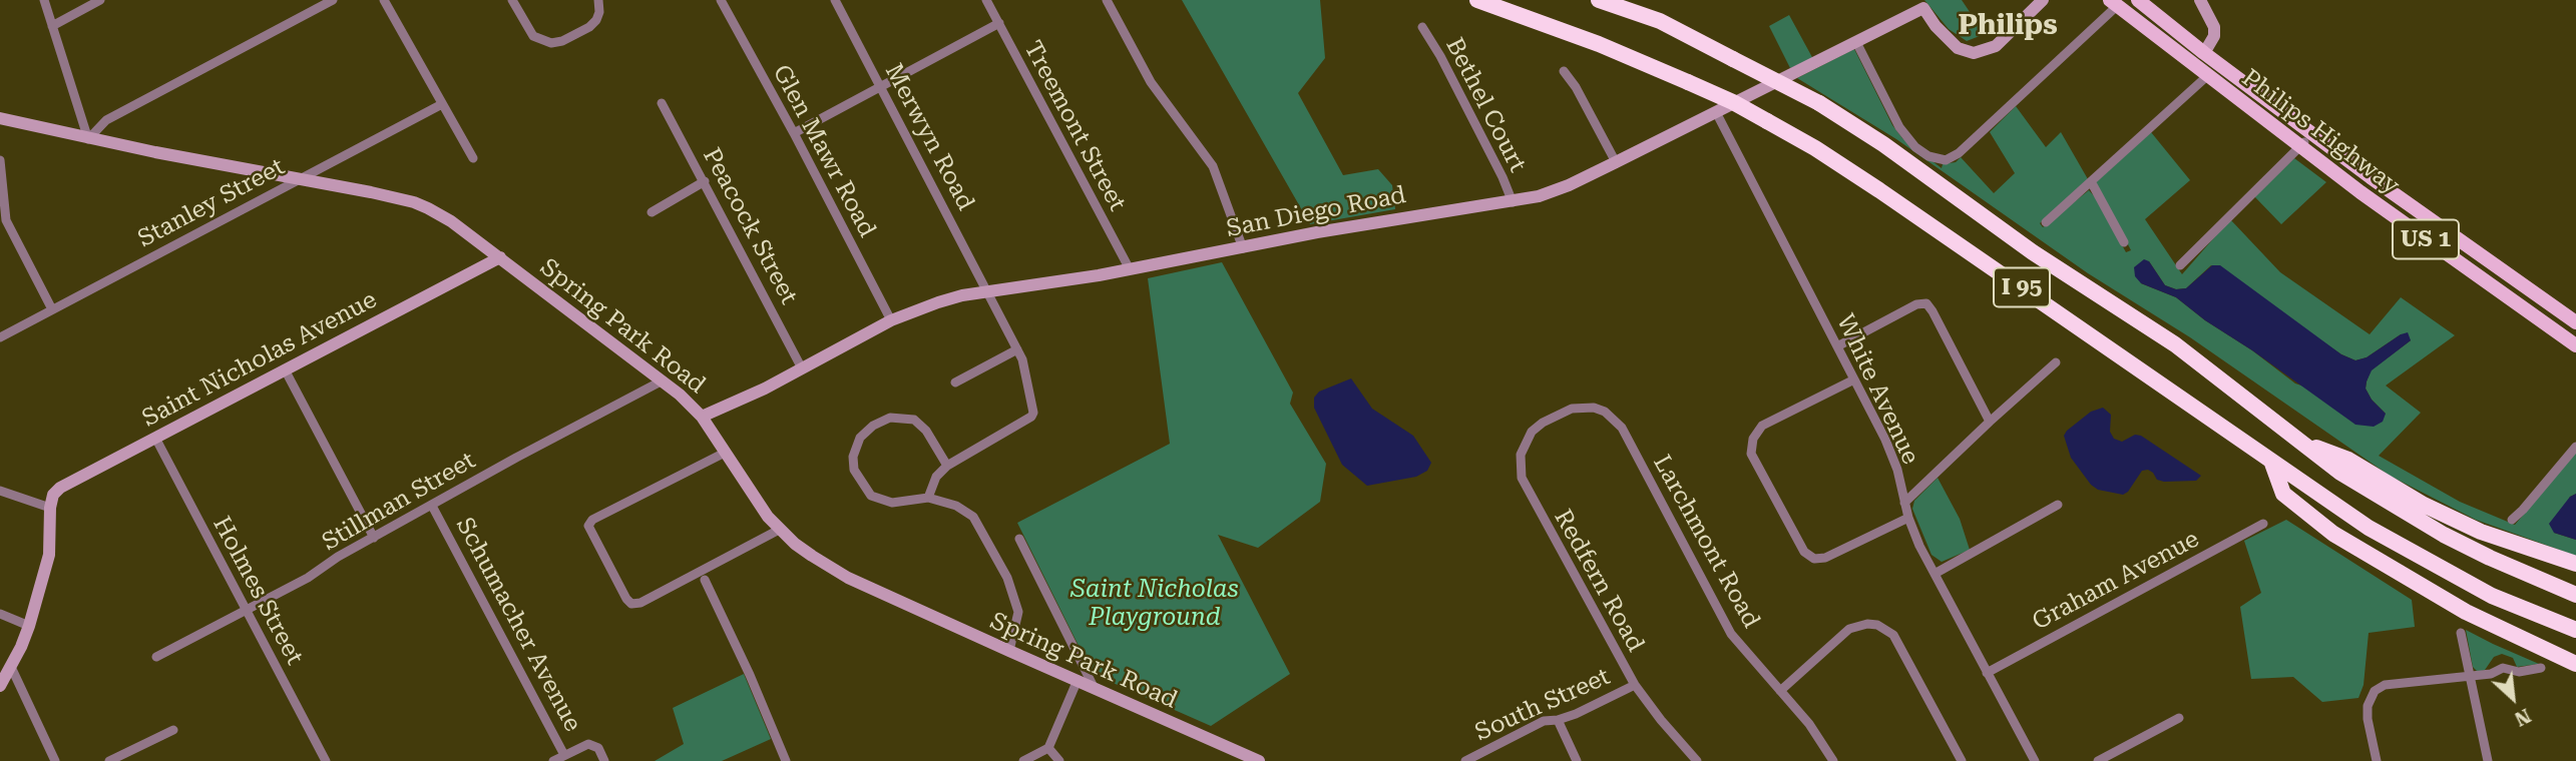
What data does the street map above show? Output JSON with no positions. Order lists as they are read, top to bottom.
{
  "streets": {
    "highway": ["I 95"],
    "main road": ["Philips Highway", "US 1"],
    "street": [
      "Bethel Court",
      "Treemont Street",
      "Merwyn Road",
      "Glen Mawr Road",
      "Stanley Street",
      "San Diego Road",
      "Peacock Street",
      "Spring Park Road",
      "Saint Nicholas Avenue",
      "White Avenue",
      "Stillman Street",
      "Larchmont Road",
      "Redfern Road",
      "Graham Avenue",
      "Holmes Street",
      "Schumacher Avenue",
      "South Street"
    ]
  },
  "crossings": [
    ["Bethel Court", "San Diego Road"],
    ["Treemont Street", "San Diego Road"],
    ["Merwyn Road", "San Diego Road"],
    ["Glen Mawr Road", "San Diego Road"],
    ["Stanley Street", "Spring Park Road"],
    ["San Diego Road", "Peacock Street"],
    ["San Diego Road", "Spring Park Road"],
    ["San Diego Road", "White Avenue"],
    ["Spring Park Road", "Saint Nicholas Avenue"],
    ["Spring Park Road", "Stillman Street"],
    ["Saint Nicholas Avenue", "Holmes Street"],
    ["White Avenue", "Graham Avenue"],
    ["Stillman Street", "Holmes Street"],
    ["Stillman Street", "Schumacher Avenue"],
    ["Larchmont Road", "Redfern Road"],
    ["Redfern Road", "South Street"]
  ],
  "districts": ["Philips"],
  "parks": ["Saint Nicholas Playground"],
  "north": "bottom right"
}
